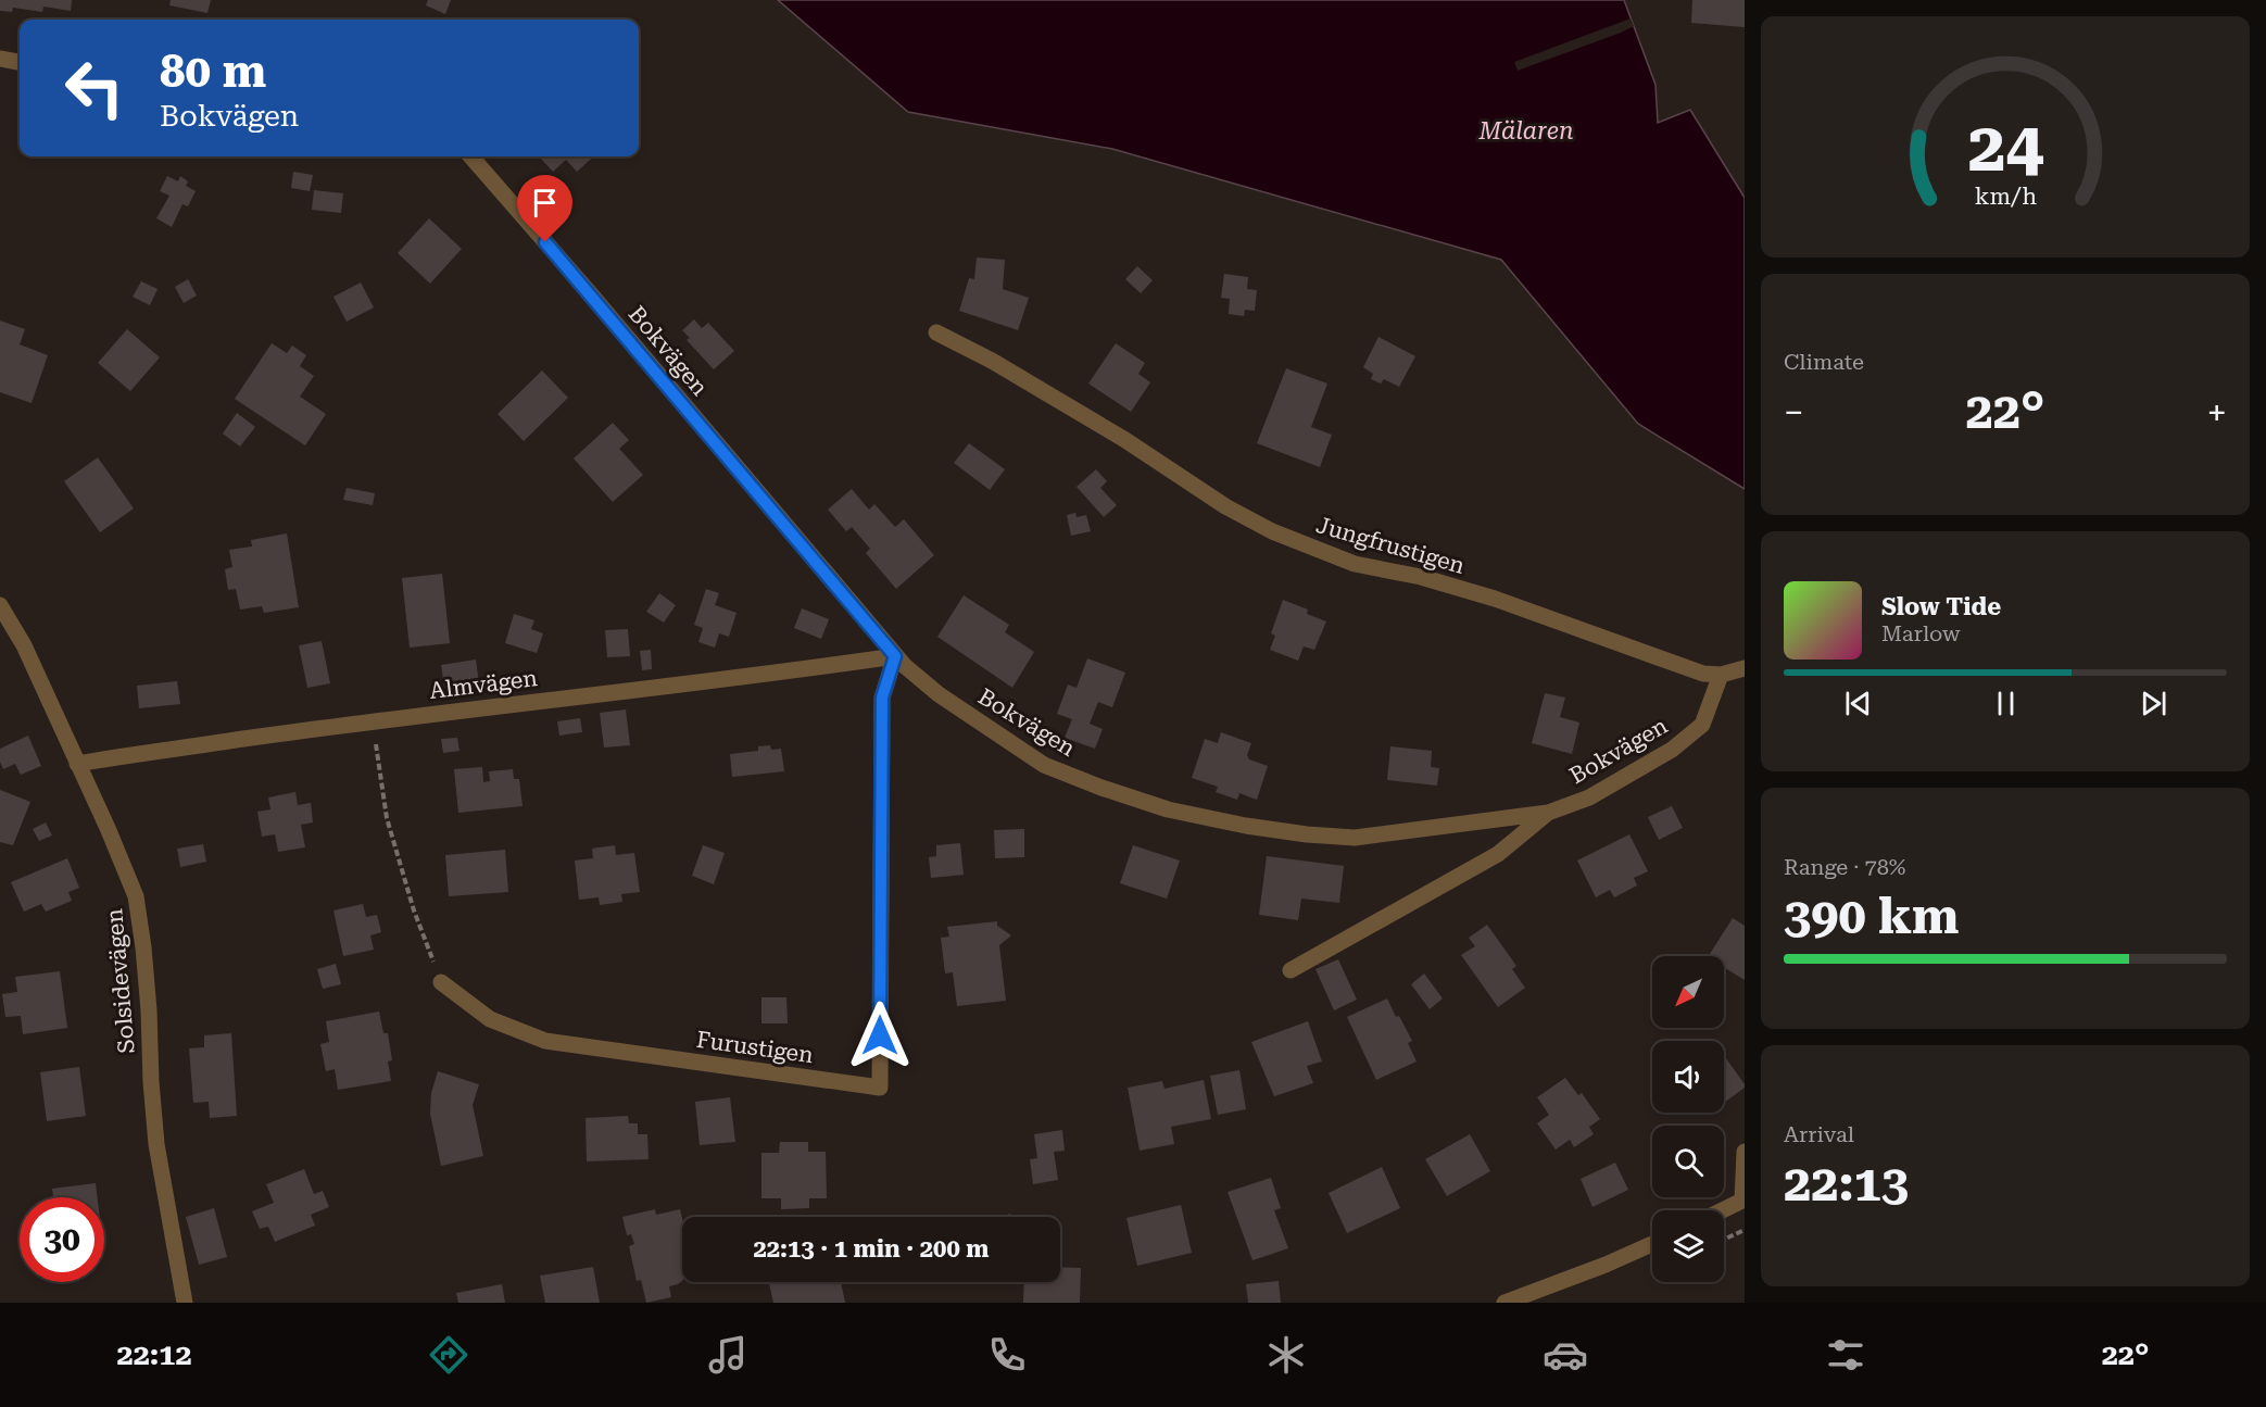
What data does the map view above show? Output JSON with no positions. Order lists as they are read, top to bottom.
{
  "streets": {
    "street": [
      "Bokvägen",
      "Jungfrustigen",
      "Almvägen",
      "Solsidevägen",
      "Furustigen"
    ]
  },
  "crossings": [
    ["Bokvägen", "Jungfrustigen"],
    ["Bokvägen", "Almvägen"],
    ["Bokvägen", "Furustigen"],
    ["Almvägen", "Solsidevägen"],
    ["Almvägen", "Furustigen"]
  ],
  "water": ["Mälaren"],
  "north": "bottom left",
  "page": {
    "turn": ["80 m", "Bokvägen"],
    "tile": [
      "Climate",
      ["Range · 78%", "390 km"],
      ["Arrival", "22:13"]
    ],
    "heat": ["−", "22°", "+"],
    "song": ["Slow Tide", "Marlow"],
    "limit": "30",
    "trip": "22:13 · 1 min · 200 m",
    "tabs": ["22:12", "22°"],
    "gauge": ["24", "km/h"]
  }
}
